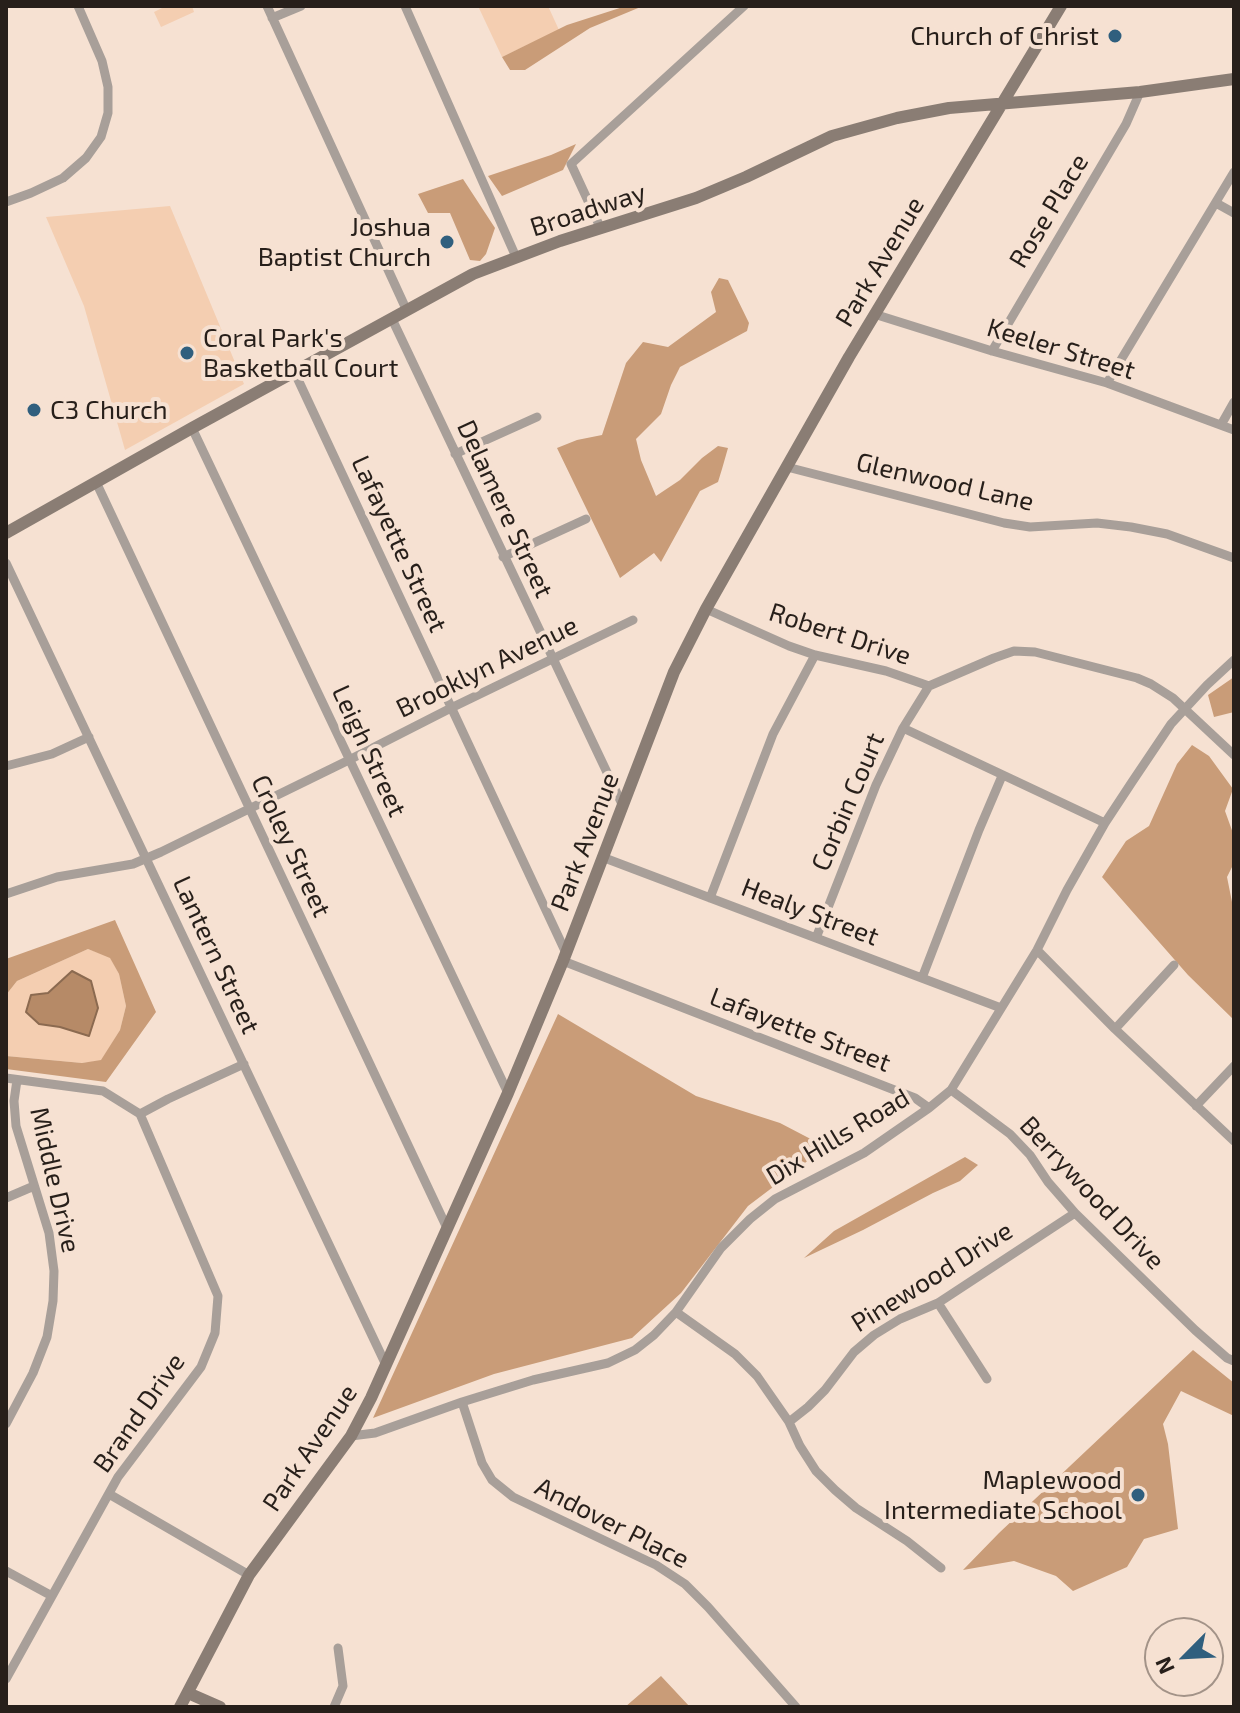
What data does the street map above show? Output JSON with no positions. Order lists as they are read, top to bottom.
{
  "streets": {
    "main road": ["Broadway", "Park Avenue"],
    "street": [
      "Rose Place",
      "Keeler Street",
      "Glenwood Lane",
      "Delamere Street",
      "Lafayette Street",
      "Robert Drive",
      "Brooklyn Avenue",
      "Leigh Street",
      "Corbin Court",
      "Croley Street",
      "Healy Street",
      "Lantern Street",
      "Dix Hills Road",
      "Middle Drive",
      "Berrywood Drive",
      "Pinewood Drive",
      "Brand Drive",
      "Andover Place"
    ]
  },
  "crossings": [
    ["Broadway", "Rose Place"],
    ["Broadway", "Park Avenue"],
    ["Broadway", "Delamere Street"],
    ["Broadway", "Lafayette Street"],
    ["Broadway", "Leigh Street"],
    ["Broadway", "Croley Street"],
    ["Rose Place", "Keeler Street"],
    ["Park Avenue", "Keeler Street"],
    ["Park Avenue", "Glenwood Lane"],
    ["Park Avenue", "Delamere Street"],
    ["Park Avenue", "Lafayette Street"],
    ["Park Avenue", "Robert Drive"],
    ["Park Avenue", "Leigh Street"],
    ["Park Avenue", "Croley Street"],
    ["Park Avenue", "Healy Street"],
    ["Park Avenue", "Lantern Street"],
    ["Park Avenue", "Dix Hills Road"],
    ["Delamere Street", "Brooklyn Avenue"],
    ["Lafayette Street", "Brooklyn Avenue"],
    ["Lafayette Street", "Dix Hills Road"],
    ["Robert Drive", "Corbin Court"],
    ["Robert Drive", "Dix Hills Road"],
    ["Brooklyn Avenue", "Leigh Street"],
    ["Brooklyn Avenue", "Croley Street"],
    ["Brooklyn Avenue", "Lantern Street"],
    ["Corbin Court", "Healy Street"],
    ["Healy Street", "Dix Hills Road"],
    ["Dix Hills Road", "Berrywood Drive"],
    ["Dix Hills Road", "Andover Place"],
    ["Berrywood Drive", "Pinewood Drive"]
  ],
  "places": [
    "Church of Christ",
    "Joshua Baptist Church",
    "Coral Park's Basketball Court",
    "C3 Church",
    "Maplewood Intermediate School"
  ],
  "north": "bottom left"
}
